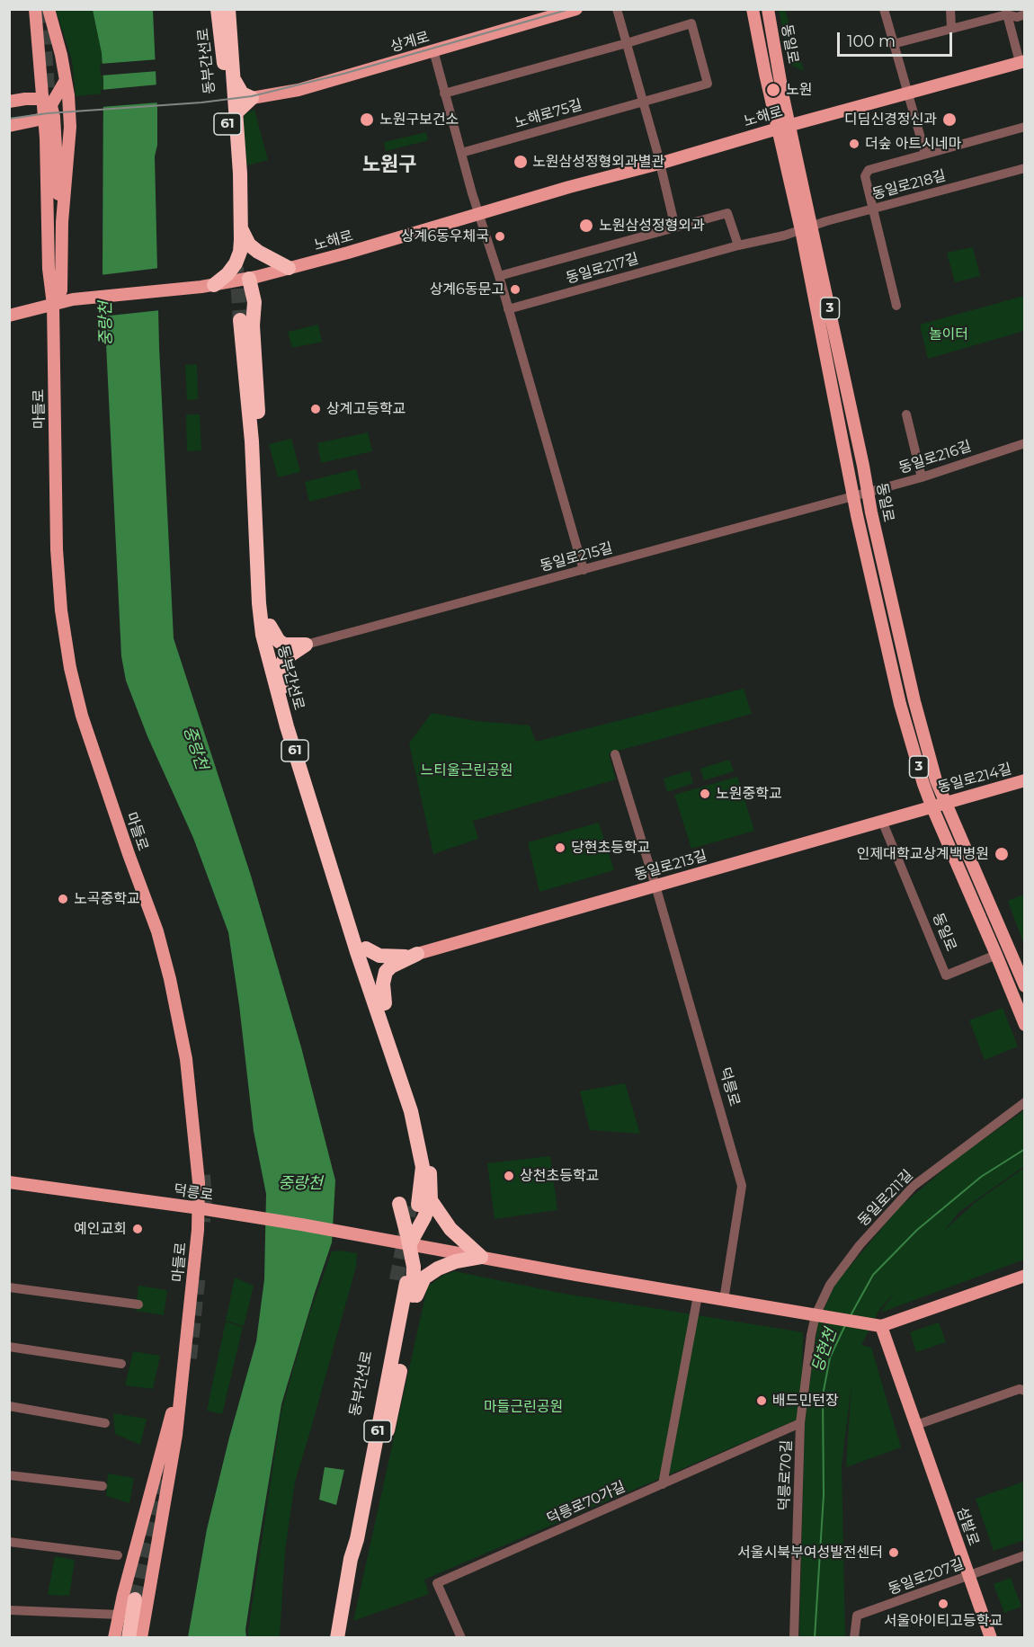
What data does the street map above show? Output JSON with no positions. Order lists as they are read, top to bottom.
{
  "streets": {
    "highway": ["동부간선로", "61"],
    "main road": [
      "상계로",
      "동일로",
      "노해로",
      "3",
      "마들로",
      "동일로214길",
      "동일로213길",
      "덕릉로",
      "섬밭로"
    ],
    "street": [
      "노해로75길",
      "동일로218길",
      "동일로217길",
      "동일로216길",
      "동일로215길",
      "동일로211길",
      "덕릉로70길",
      "덕릉로70가길",
      "동일로207길"
    ]
  },
  "crossings": [
    ["동일로", "노해로"],
    ["동일로", "동일로218길"],
    ["동일로", "동일로217길"],
    ["동일로", "동일로216길"],
    ["동일로", "동일로215길"],
    ["동일로", "동일로214길"],
    ["동일로", "동일로213길"],
    ["노해로", "마들로"],
    ["동일로218길", "동일로217길"],
    ["마들로", "덕릉로"],
    ["동일로216길", "동일로215길"],
    ["동일로214길", "동일로213길"],
    ["동일로213길", "덕릉로"],
    ["덕릉로", "동일로211길"],
    ["덕릉로", "덕릉로70길"],
    ["덕릉로", "섬밭로"],
    ["동일로211길", "덕릉로70길"],
    ["덕릉로70길", "덕릉로70가길"],
    ["섬밭로", "동일로207길"]
  ],
  "districts": ["노원구"],
  "water": ["중랑천", "당현천"],
  "parks": ["놀이터", "느티울근린공원", "마들근린공원"],
  "places": [
    "노원",
    "노원구보건소",
    "디딤신경정신과",
    "더숲 아트시네마",
    "노원삼성정형외과별관",
    "노원삼성정형외과",
    "상계6동우체국",
    "상계6동문고",
    "상계고등학교",
    "노원중학교",
    "당현초등학교",
    "인제대학교상계백병원",
    "노곡중학교",
    "상천초등학교",
    "예인교회",
    "배드민턴장",
    "서울시북부여성발전센터",
    "서울아이티고등학교"
  ],
  "scale_bar": "100 m"
}
